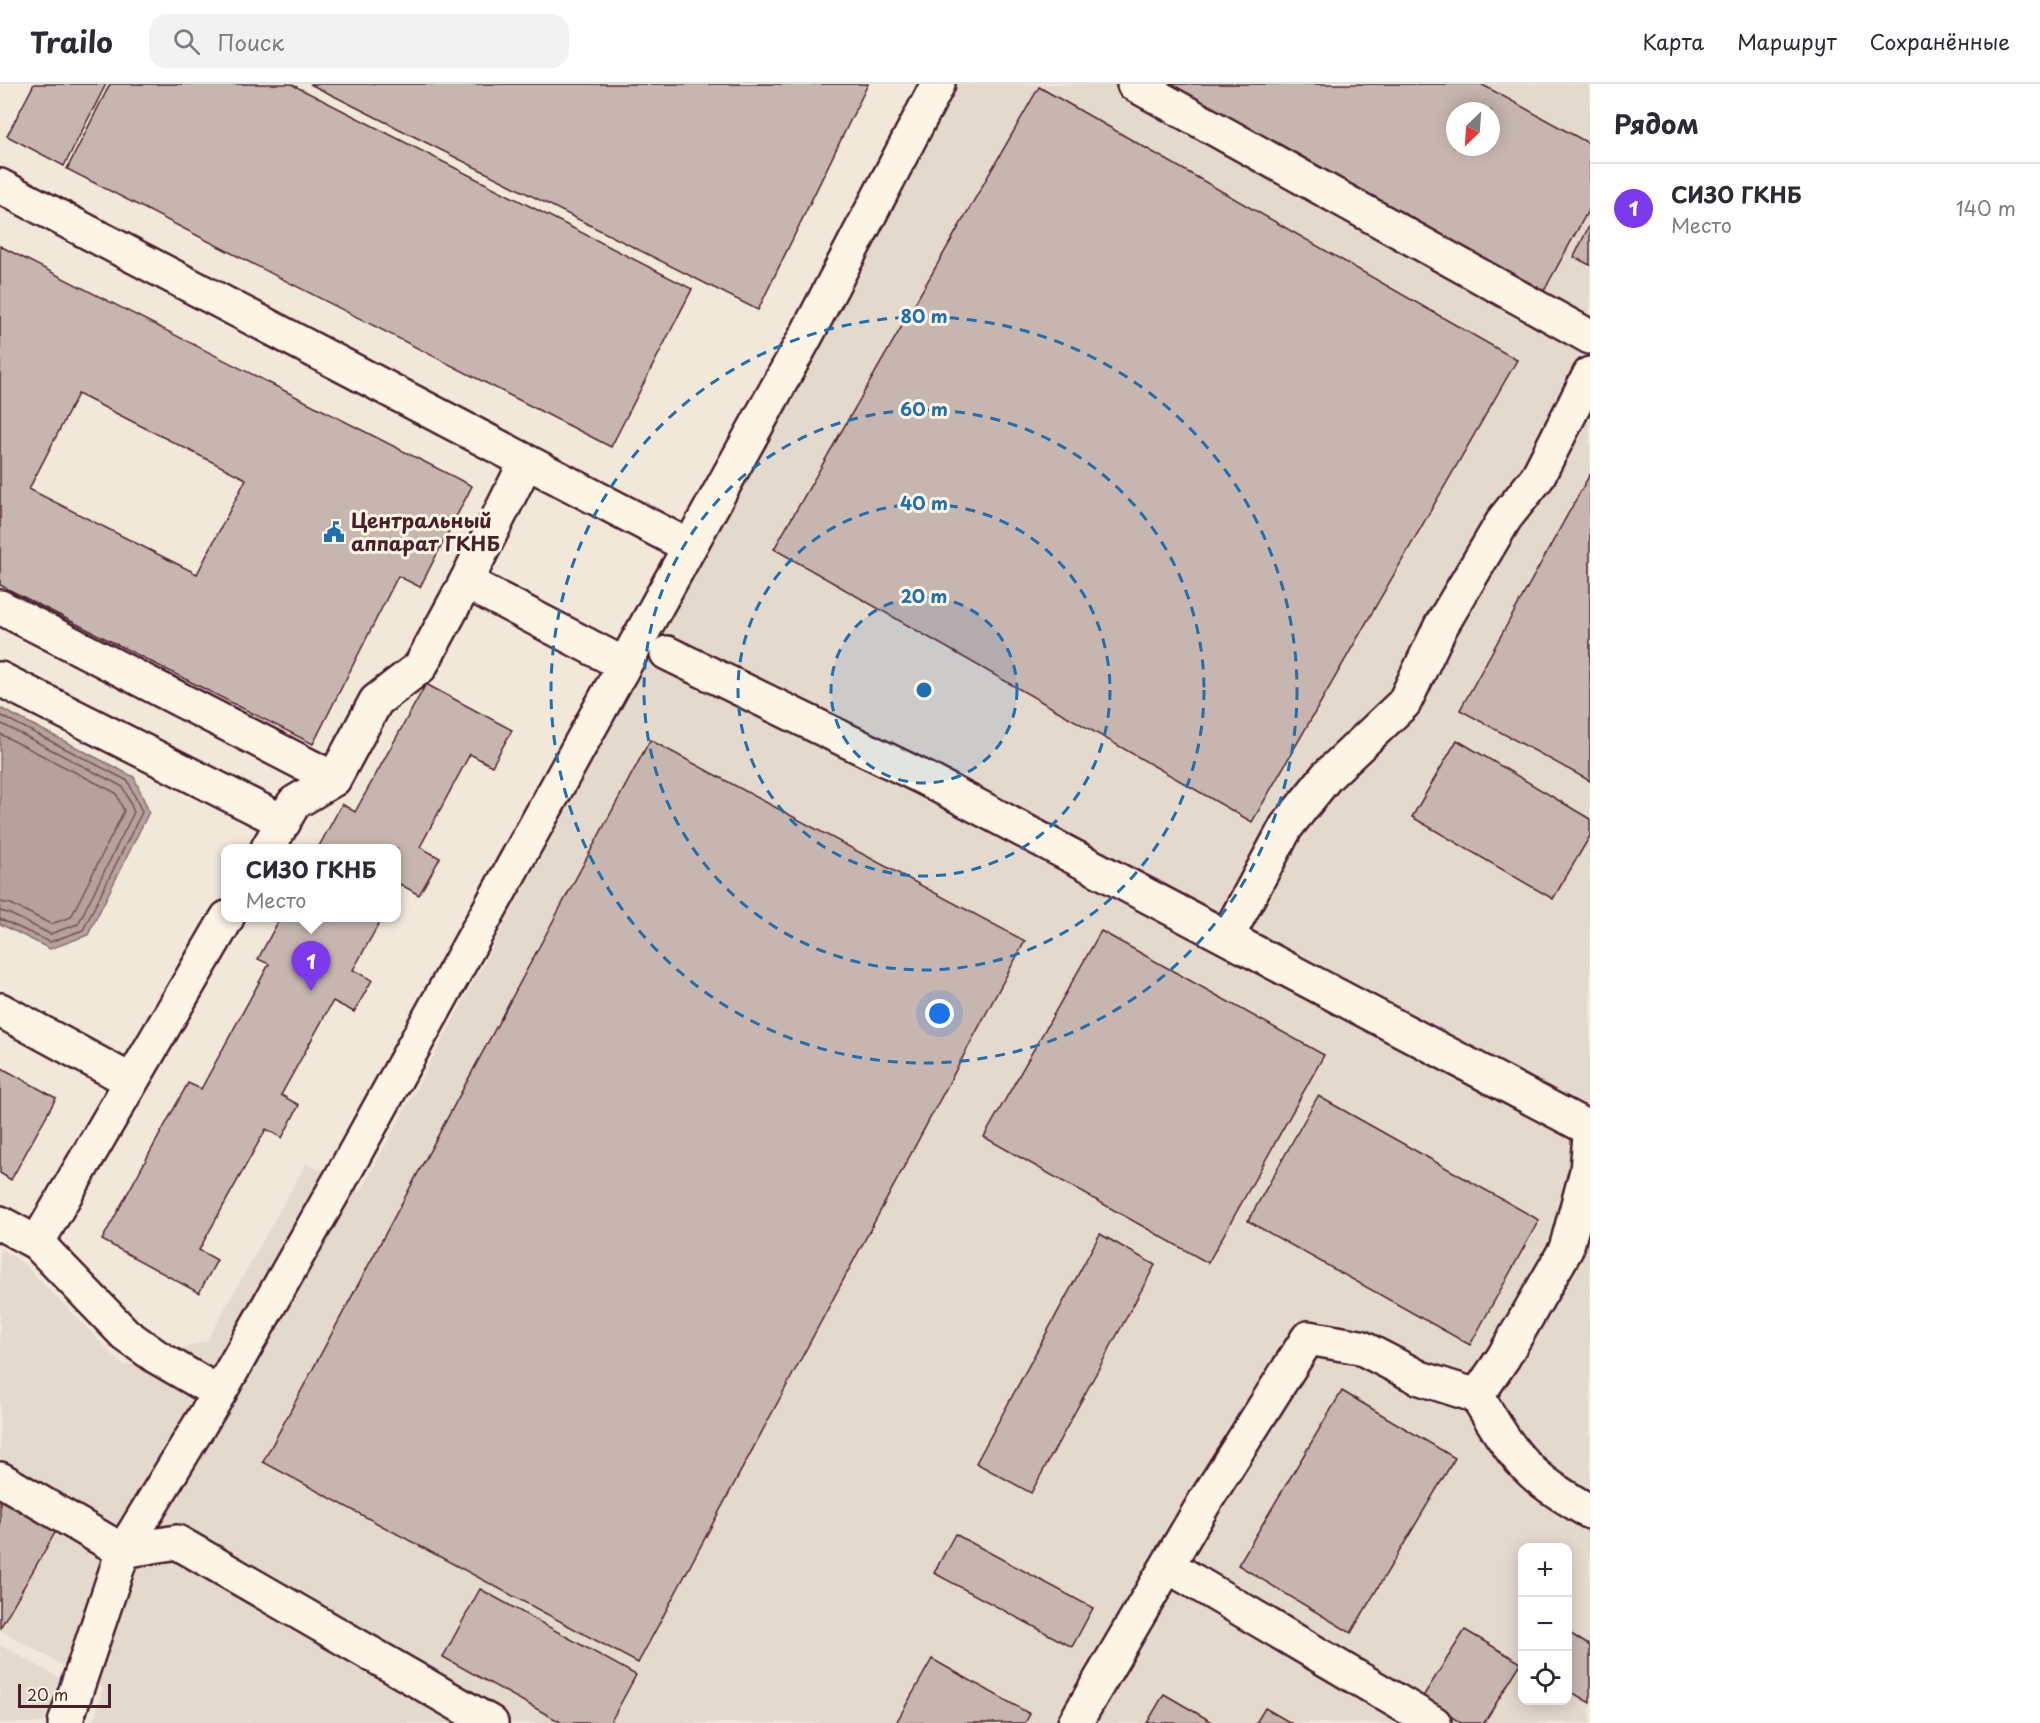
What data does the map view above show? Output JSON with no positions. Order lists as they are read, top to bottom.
{
  "places": {
    "public building": ["Центральный аппарат ГКНБ"]
  },
  "scale_bar": "20 m",
  "north": "bottom left",
  "page": {
    "header": "Trailo",
    "search": "Поиск",
    "nav": ["Карта", "Маршрут", "Сохранённые"],
    "heading": "Рядом",
    "list": [
      {
        "mark": "1",
        "name": "СИЗО ГКНБ",
        "note": "Место",
        "value": "140 m"
      }
    ],
    "popup": ["СИЗО ГКНБ", "Место"],
    "pins": "1",
    "map_buttons": ["+", "−"],
    "scale": "20 m"
  },
  "rings": [
    "80 m",
    "60 m",
    "40 m",
    "20 m"
  ]
}
